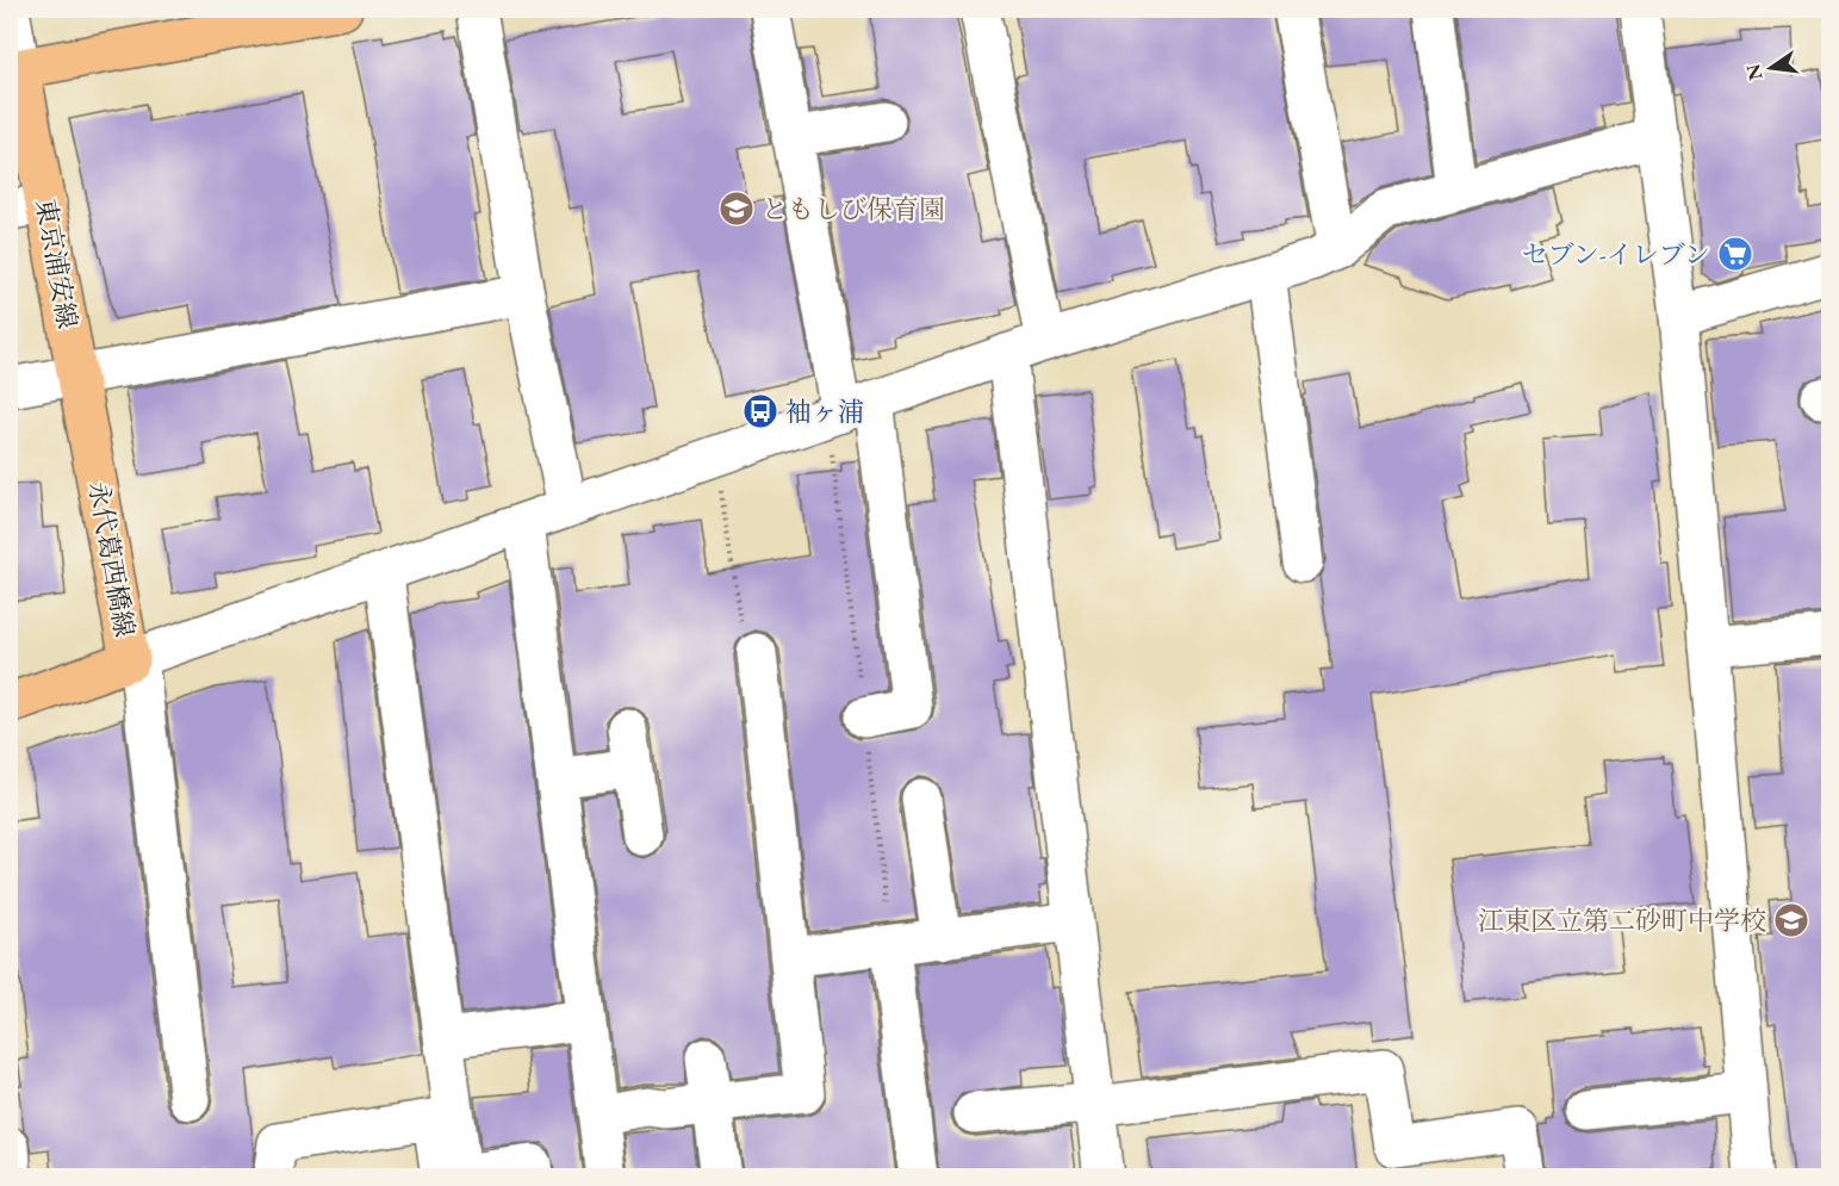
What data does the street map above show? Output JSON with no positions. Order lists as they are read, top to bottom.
{
  "streets": {
    "main road": ["東京浦安線", "永代葛西橋線"]
  },
  "crossings": [
    ["東京浦安線", "永代葛西橋線"]
  ],
  "places": {
    "school or university": ["ともしび保育園", "江東区立第二砂町中学校"],
    "supermarket": ["セブン-イレブン"],
    "bus stop": ["袖ヶ浦"]
  },
  "north": "left"
}
